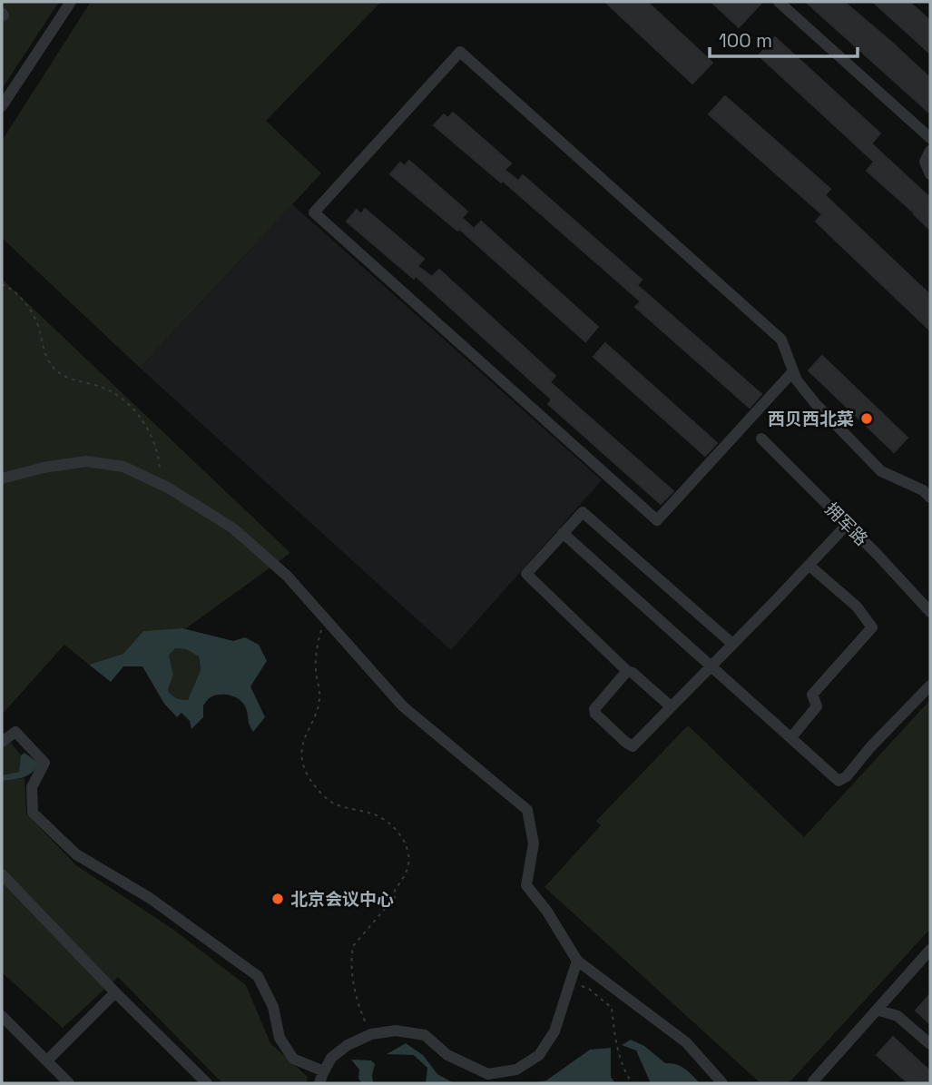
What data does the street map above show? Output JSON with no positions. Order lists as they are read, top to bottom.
{
  "streets": {
    "street": ["拥军路"]
  },
  "places": ["西贝西北菜", "北京会议中心"],
  "scale_bar": "100 m"
}
